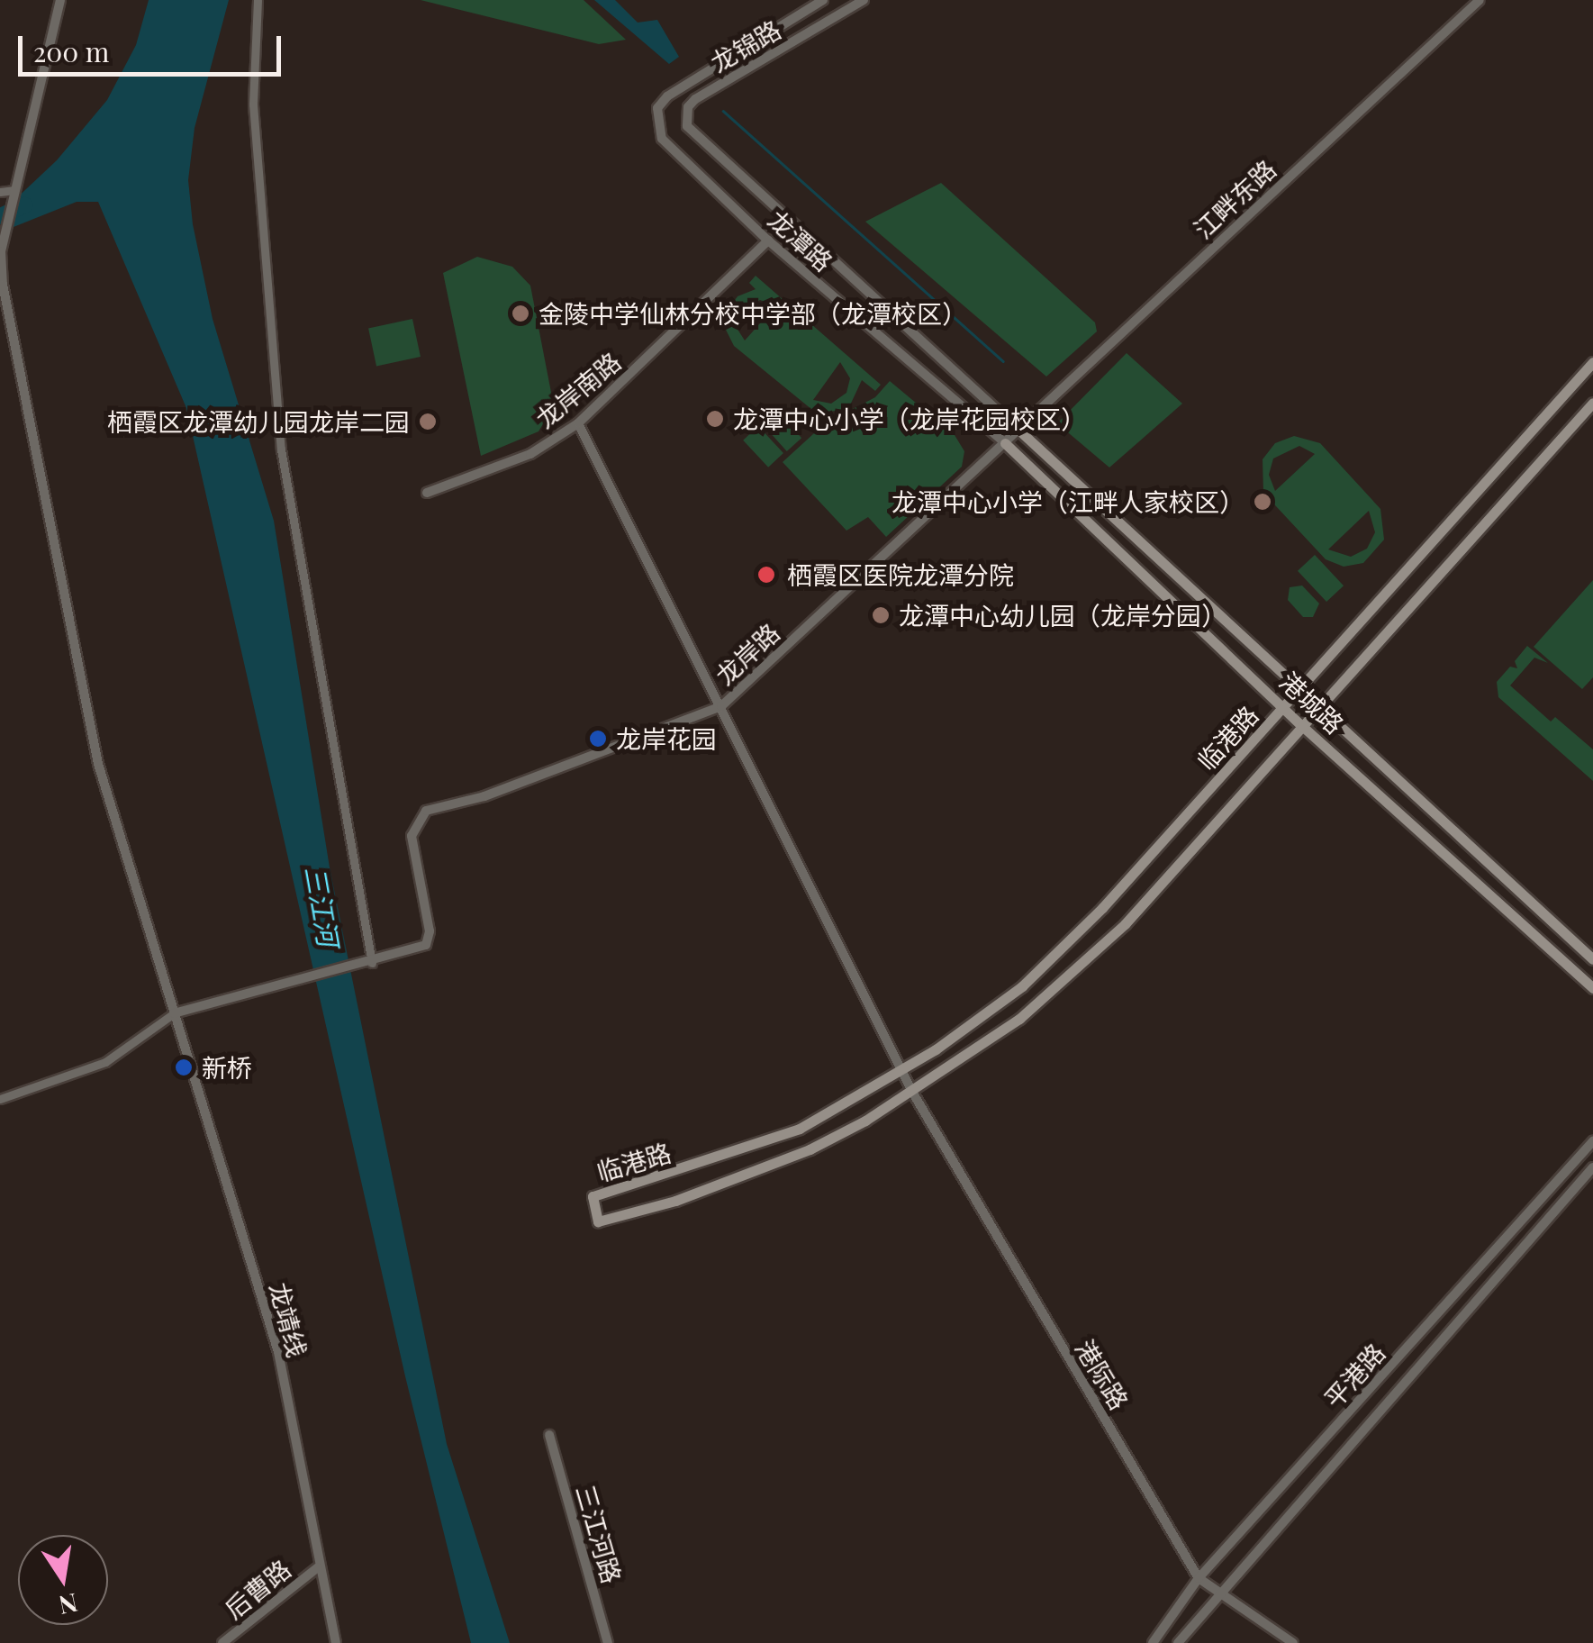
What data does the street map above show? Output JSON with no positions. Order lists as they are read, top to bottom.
{
  "streets": {
    "main road": ["港城路", "临港路"],
    "street": [
      "龙锦路",
      "江畔东路",
      "龙潭路",
      "龙岸南路",
      "龙岸路",
      "龙靖线",
      "港际路",
      "平港路",
      "三江河路",
      "后曹路"
    ]
  },
  "crossings": [
    ["龙锦路", "龙潭路"],
    ["江畔东路", "龙潭路"],
    ["江畔东路", "龙岸路"],
    ["江畔东路", "港城路"],
    ["龙潭路", "龙岸南路"],
    ["龙潭路", "龙岸路"],
    ["龙潭路", "港城路"],
    ["龙岸南路", "港际路"],
    ["龙岸路", "港城路"],
    ["龙岸路", "港际路"],
    ["港城路", "临港路"],
    ["临港路", "港际路"],
    ["龙靖线", "后曹路"],
    ["港际路", "平港路"]
  ],
  "water": ["三江河"],
  "places": [
    "金陵中学仙林分校中学部（龙潭校区）",
    "龙潭中心小学（龙岸花园校区）",
    "栖霞区龙潭幼儿园龙岸二园",
    "龙潭中心小学（江畔人家校区）",
    "栖霞区医院龙潭分院",
    "龙潭中心幼儿园（龙岸分园）",
    "龙岸花园",
    "新桥"
  ],
  "scale_bar": "200 m",
  "north": "bottom"
}
